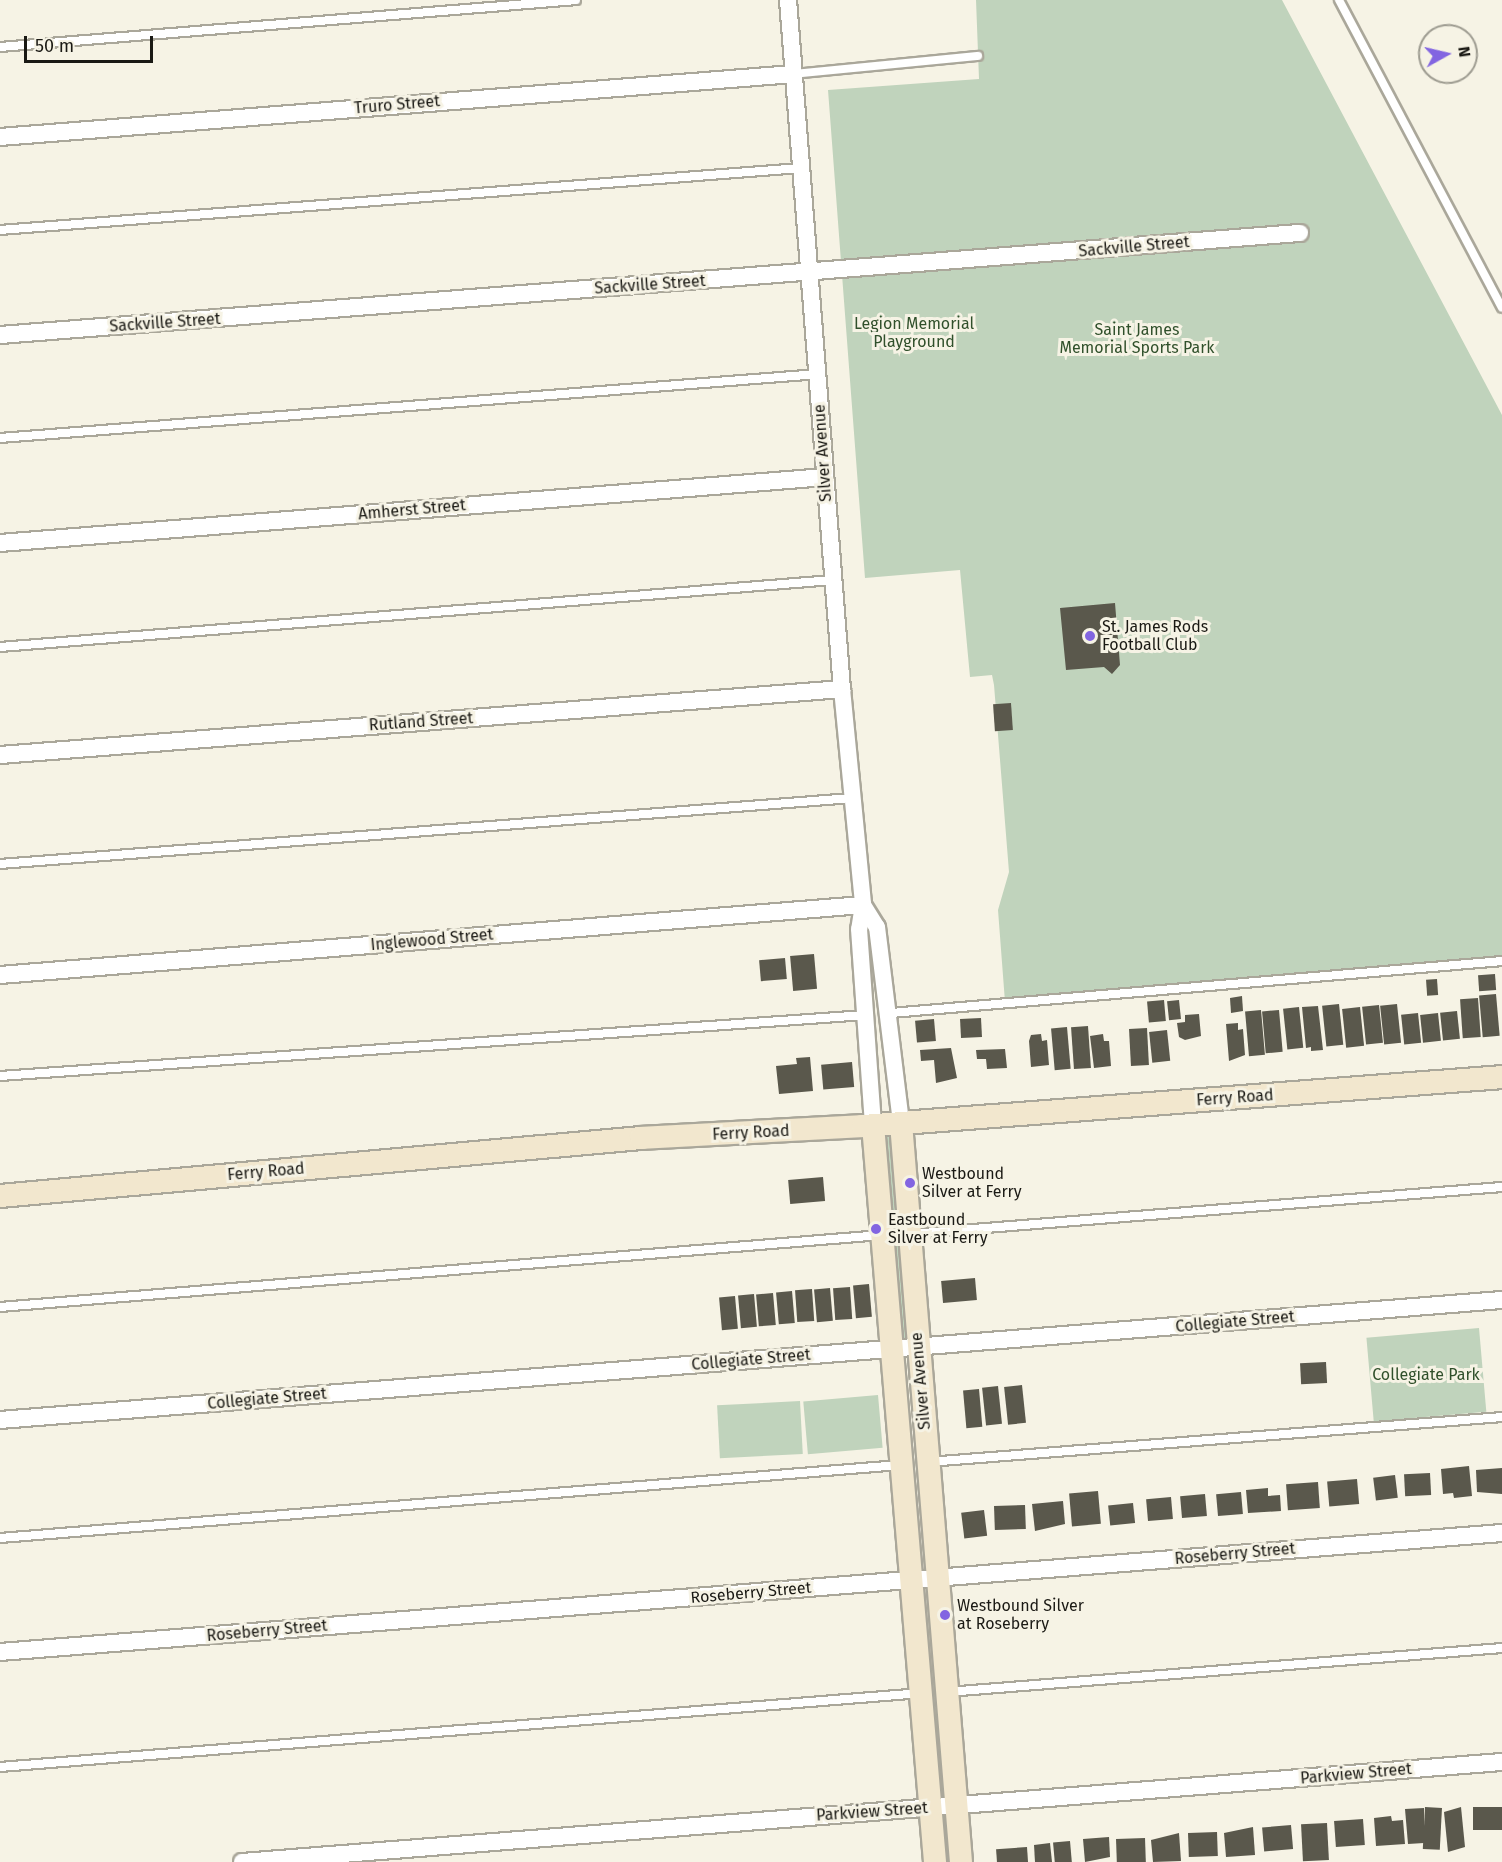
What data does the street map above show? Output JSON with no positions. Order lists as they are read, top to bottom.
{
  "streets": {
    "main road": ["Silver Avenue", "Ferry Road"],
    "street": [
      "Truro Street",
      "Sackville Street",
      "Amherst Street",
      "Rutland Street",
      "Inglewood Street",
      "Collegiate Street",
      "Roseberry Street",
      "Parkview Street"
    ]
  },
  "crossings": [
    ["Truro Street", "Silver Avenue"],
    ["Sackville Street", "Silver Avenue"],
    ["Silver Avenue", "Amherst Street"],
    ["Silver Avenue", "Rutland Street"],
    ["Silver Avenue", "Inglewood Street"],
    ["Silver Avenue", "Ferry Road"],
    ["Silver Avenue", "Collegiate Street"],
    ["Silver Avenue", "Roseberry Street"],
    ["Silver Avenue", "Parkview Street"]
  ],
  "parks": ["Legion Memorial Playground", "Saint James Memorial Sports Park", "Collegiate Park"],
  "places": [
    "St. James Rods Football Club",
    "Westbound Silver at Ferry",
    "Eastbound Silver at Ferry",
    "Westbound Silver at Roseberry"
  ],
  "scale_bar": "50 m",
  "north": "right"
}
